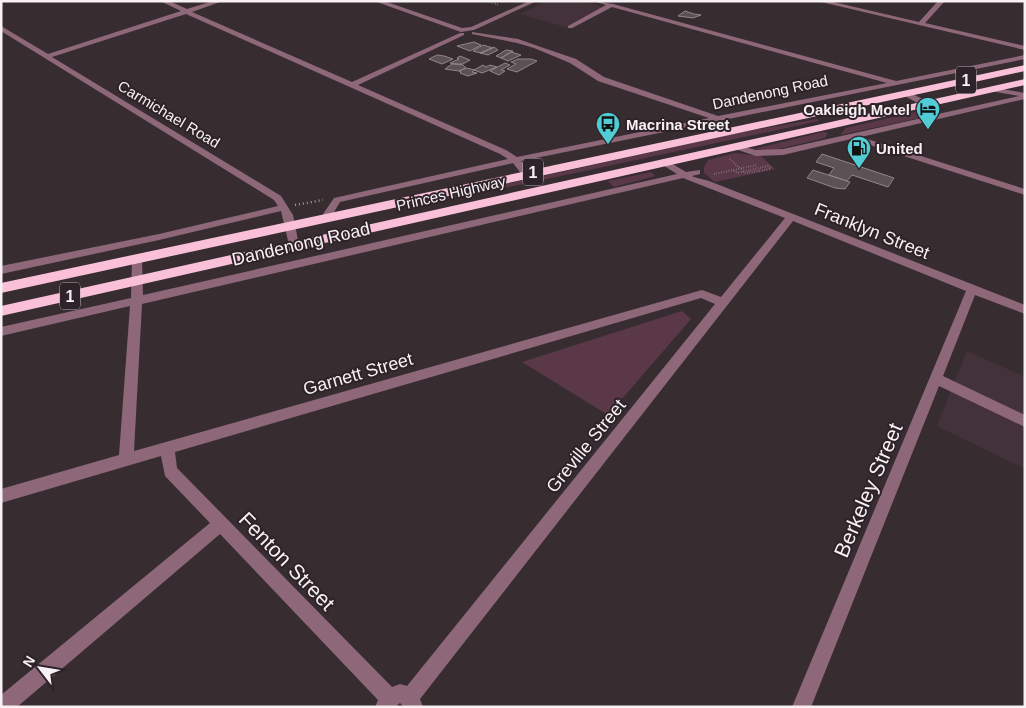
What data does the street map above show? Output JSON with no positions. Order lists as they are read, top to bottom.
{
  "streets": {
    "highway": ["1", "Princes Highway"],
    "street": [
      "Dandenong Road",
      "Carmichael Road",
      "Franklyn Street",
      "Garnett Street",
      "Greville Street",
      "Berkeley Street",
      "Fenton Street"
    ]
  },
  "crossings": [
    ["Dandenong Road", "Princes Highway"],
    ["Dandenong Road", "Franklyn Street"],
    ["Princes Highway", "Franklyn Street"],
    ["Franklyn Street", "Greville Street"],
    ["Franklyn Street", "Berkeley Street"],
    ["Garnett Street", "Greville Street"],
    ["Garnett Street", "Fenton Street"]
  ],
  "places": {
    "hotel": ["Oakleigh Motel"],
    "bus stop": ["Macrina Street"],
    "fuel station": ["United"]
  },
  "north": "top left"
}
